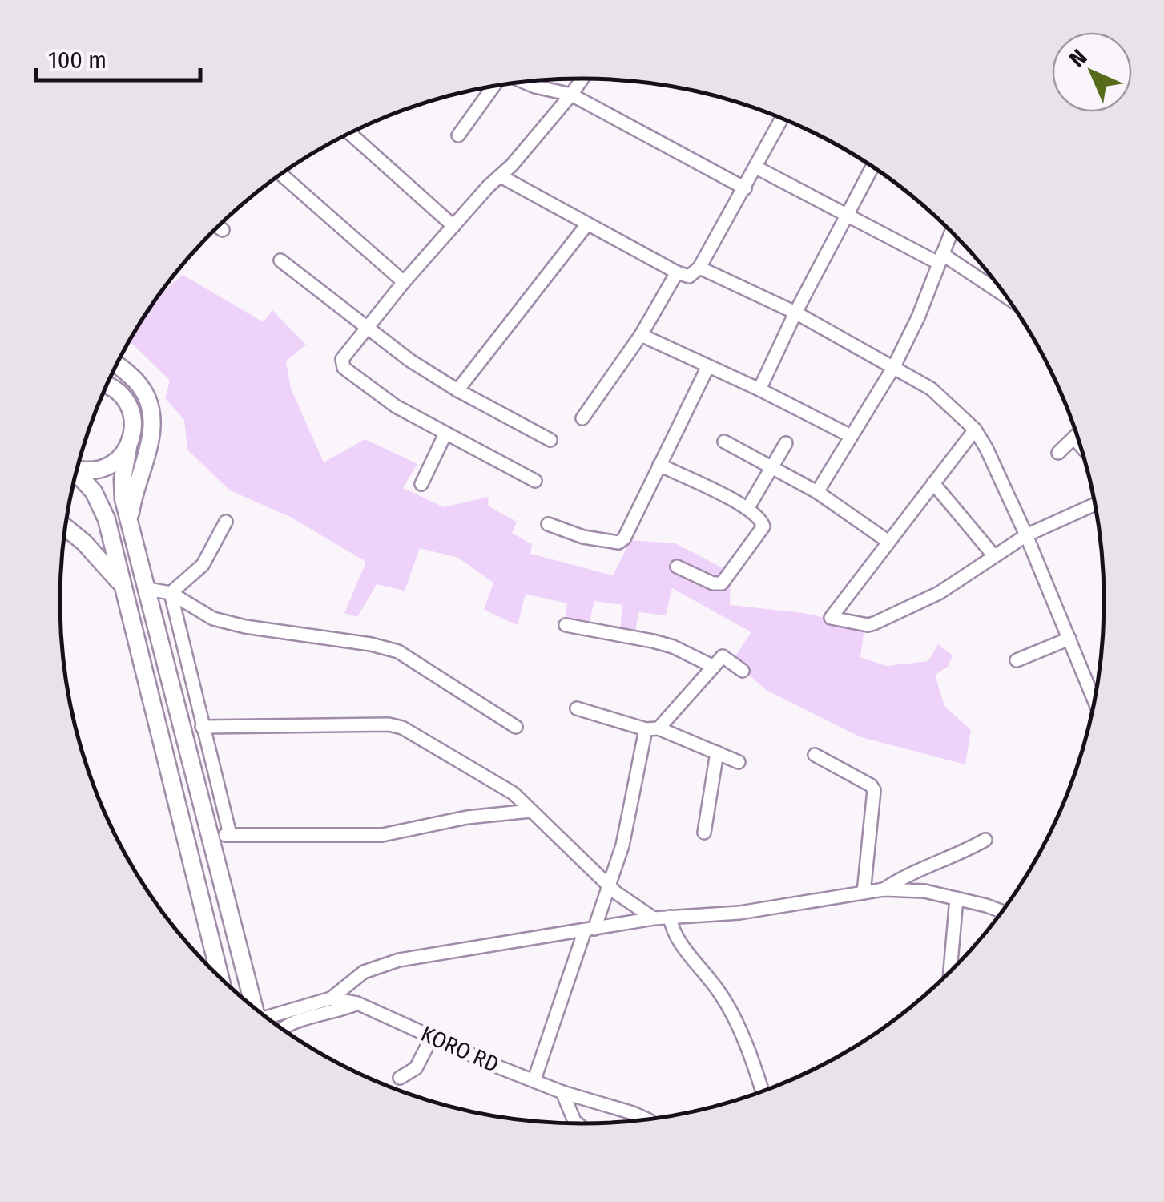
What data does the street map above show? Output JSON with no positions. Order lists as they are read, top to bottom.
{
  "streets": {
    "street": ["KORO RD"]
  },
  "scale_bar": "100 m",
  "north": "top left"
}
